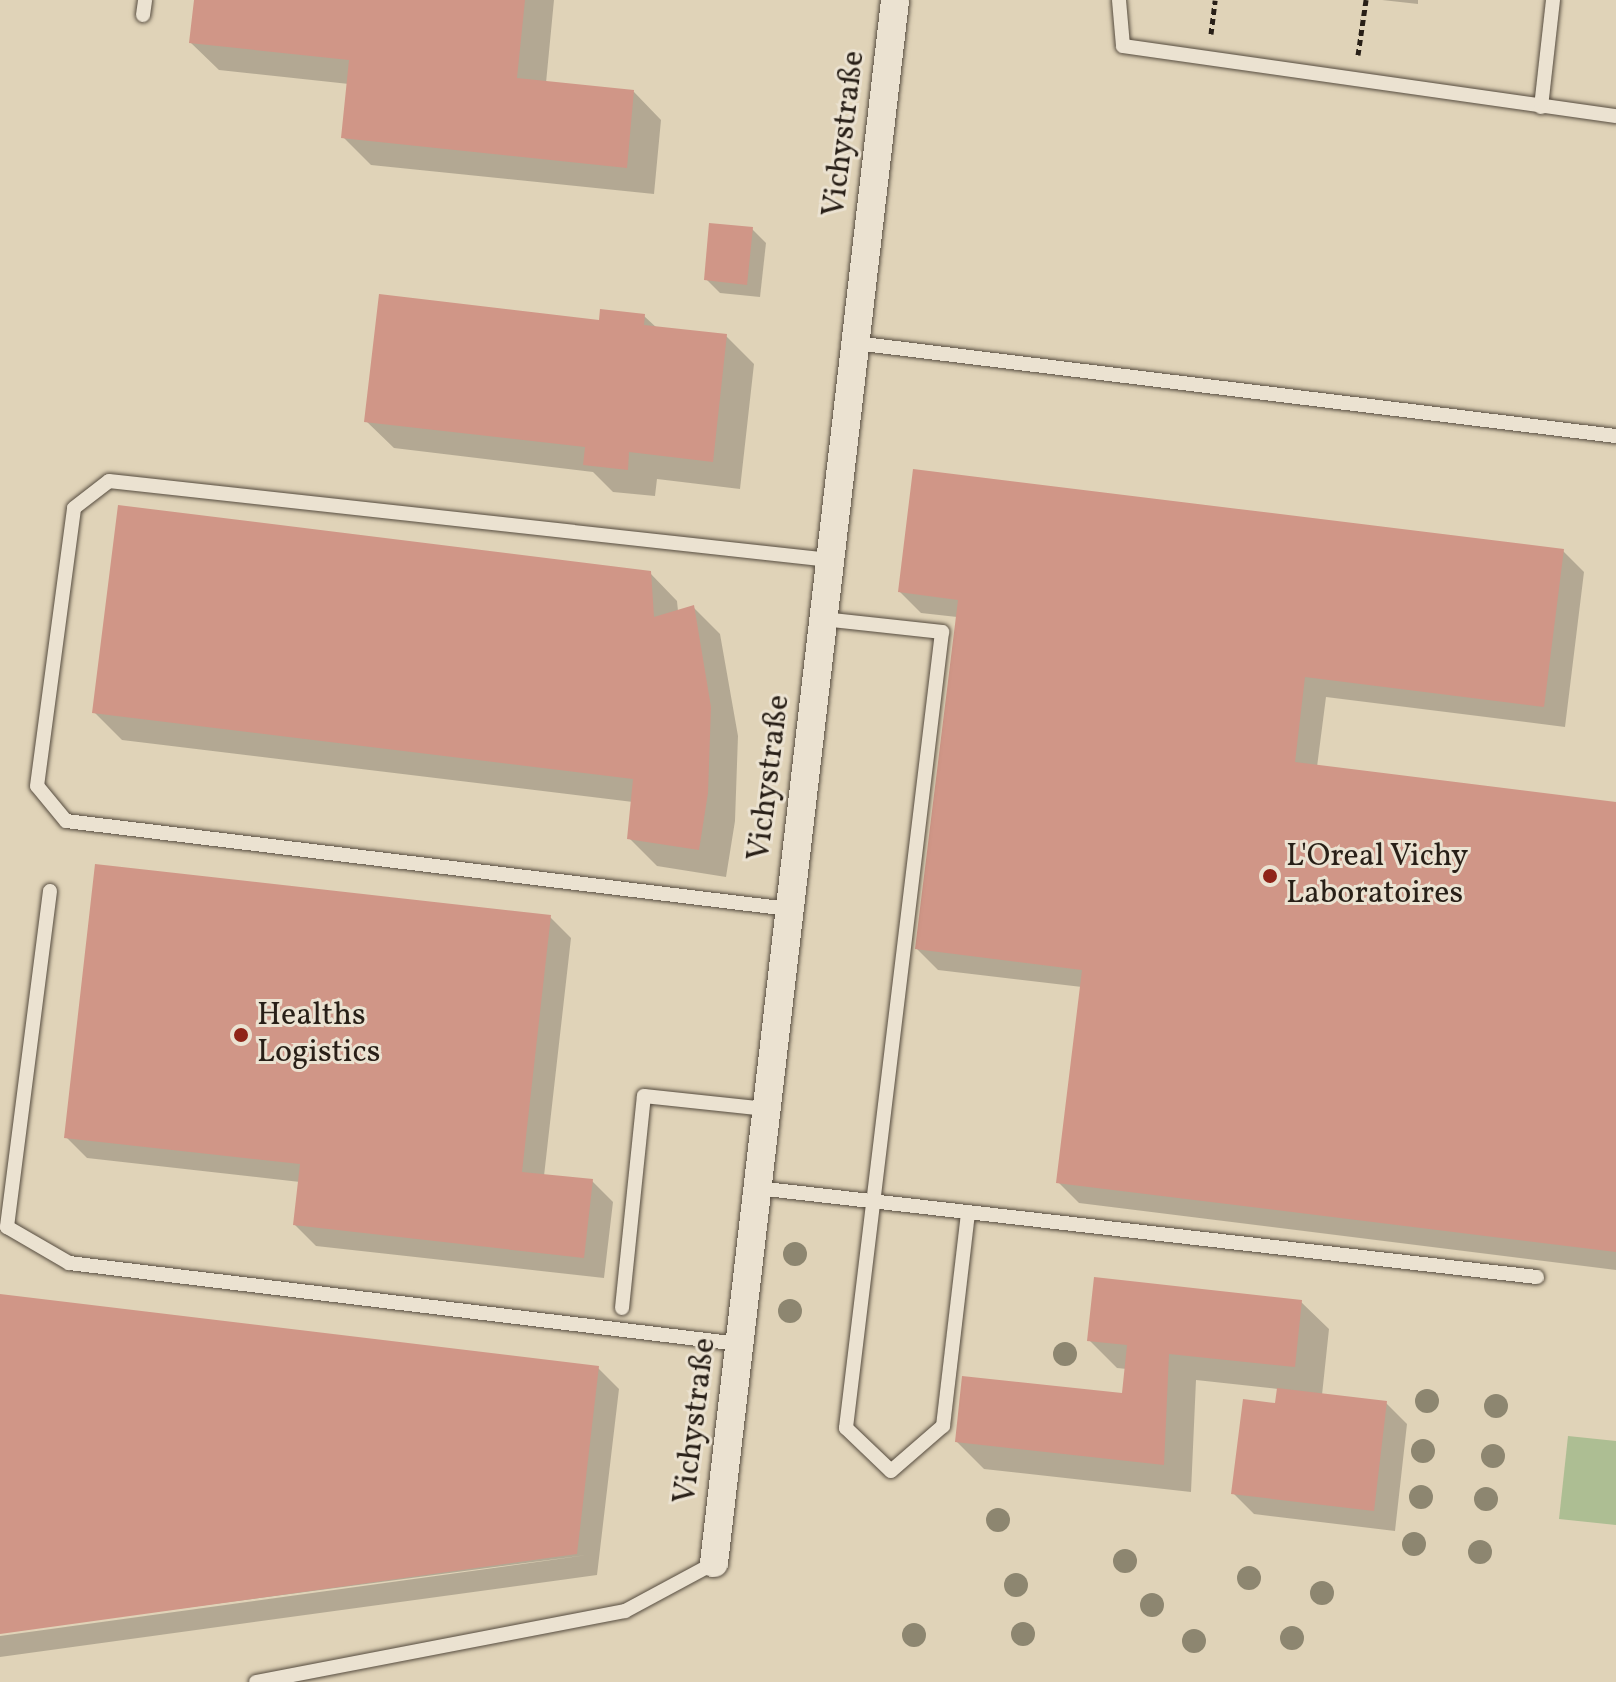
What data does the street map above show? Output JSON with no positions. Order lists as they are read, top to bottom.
{
  "streets": {
    "street": ["Vichystraße"]
  },
  "places": ["L'Oreal Vichy Laboratoires", "Healths Logistics"]
}
